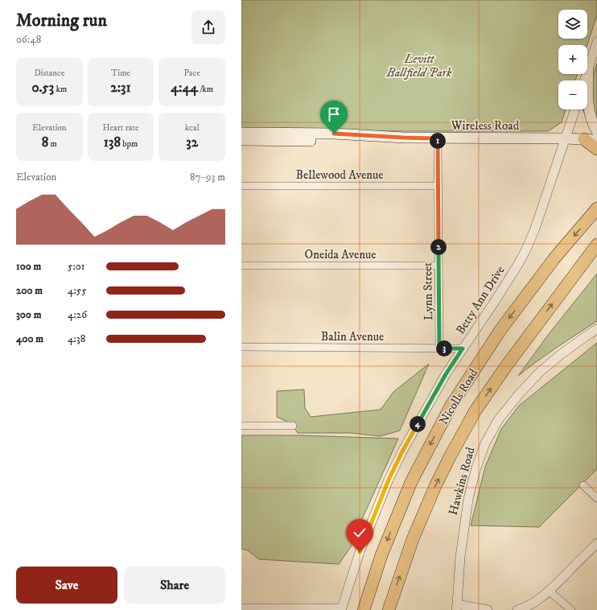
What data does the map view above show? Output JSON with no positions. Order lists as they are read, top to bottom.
{
  "streets": {
    "highway": ["Nicolls Road"],
    "main road": ["Wireless Road"],
    "street": [
      "Bellewood Avenue",
      "Oneida Avenue",
      "Lynn Street",
      "Betty Ann Drive",
      "Balin Avenue",
      "Hawkins Road"
    ]
  },
  "crossings": [
    ["Wireless Road", "Lynn Street"],
    ["Wireless Road", "Betty Ann Drive"],
    ["Bellewood Avenue", "Lynn Street"],
    ["Oneida Avenue", "Lynn Street"],
    ["Lynn Street", "Balin Avenue"],
    ["Betty Ann Drive", "Balin Avenue"]
  ],
  "parks": ["Levitt Ballfield Park"],
  "page": {
    "heading": ["Morning run", "06:48"],
    "map_buttons": ["+", "−"],
    "stats": [
      ["Distance", "0.53 km"],
      ["Time", "2:31"],
      ["Pace", "4:44 /km"],
      ["Elevation", "8 m"],
      ["Heart rate", "138 bpm"],
      ["kcal", "32"]
    ],
    "pins": [
      "1",
      "2",
      "3",
      "4"
    ],
    "chart": ["Elevation", "87–93 m"],
    "list": [
      {
        "name": "100 m",
        "note": "5:01"
      },
      {
        "name": "200 m",
        "note": "4:55"
      },
      {
        "name": "300 m",
        "note": "4:26"
      },
      {
        "name": "400 m",
        "note": "4:38"
      }
    ],
    "buttons": ["Save", "Share"]
  }
}
